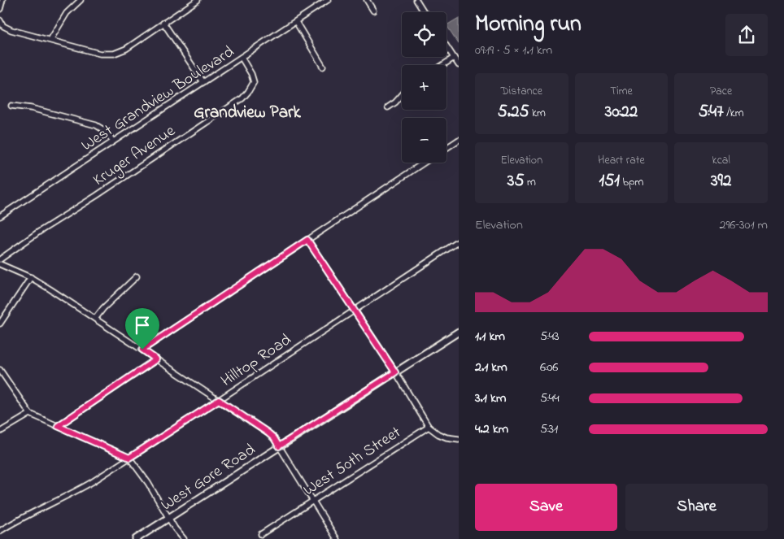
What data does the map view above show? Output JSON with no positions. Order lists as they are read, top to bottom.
{
  "streets": {
    "street": [
      "West Grandview Boulevard",
      "Kruger Avenue",
      "Hilltop Road",
      "West 50th Street",
      "West Gore Road"
    ]
  },
  "crossings": [
    ["West Grandview Boulevard", "Kruger Avenue"]
  ],
  "districts": ["Grandview Park"],
  "page": {
    "heading": ["Morning run", "09:19 · 5 × 1.1 km"],
    "map_buttons": ["+", "−"],
    "stats": [
      ["Distance", "5.25 km"],
      ["Time", "30:22"],
      ["Pace", "5:47 /km"],
      ["Elevation", "35 m"],
      ["Heart rate", "151 bpm"],
      ["kcal", "392"]
    ],
    "chart": ["Elevation", "296–301 m"],
    "list": [
      {
        "name": "1.1 km",
        "note": "5:43"
      },
      {
        "name": "2.1 km",
        "note": "6:06"
      },
      {
        "name": "3.1 km",
        "note": "5:44"
      },
      {
        "name": "4.2 km",
        "note": "5:31"
      }
    ],
    "buttons": ["Save", "Share"]
  }
}
